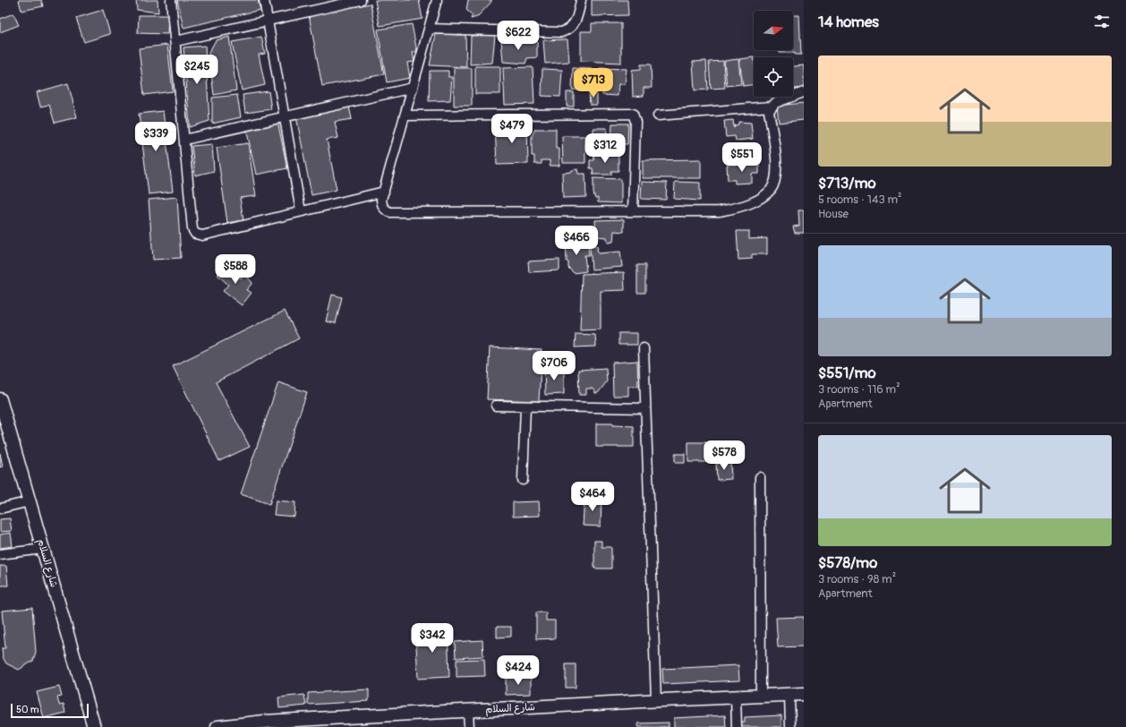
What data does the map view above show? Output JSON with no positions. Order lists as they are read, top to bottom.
{
  "streets": {
    "main road": ["شارع السلام"]
  },
  "scale_bar": "50 m",
  "north": "right",
  "page": {
    "heading": "14 homes",
    "price": [
      "$622",
      "$245",
      "$713",
      "$479",
      "$339",
      "$312",
      "$551",
      "$466",
      "$588",
      "$706",
      "$578",
      "$464",
      "$342",
      "$424"
    ],
    "list": [
      {
        "name": "$713/mo",
        "note": "5 rooms · 143 m² · House"
      },
      {
        "name": "$551/mo",
        "note": "3 rooms · 116 m² · Apartment"
      },
      {
        "name": "$578/mo",
        "note": "3 rooms · 98 m² · Apartment"
      }
    ],
    "scale": "50 m"
  }
}
